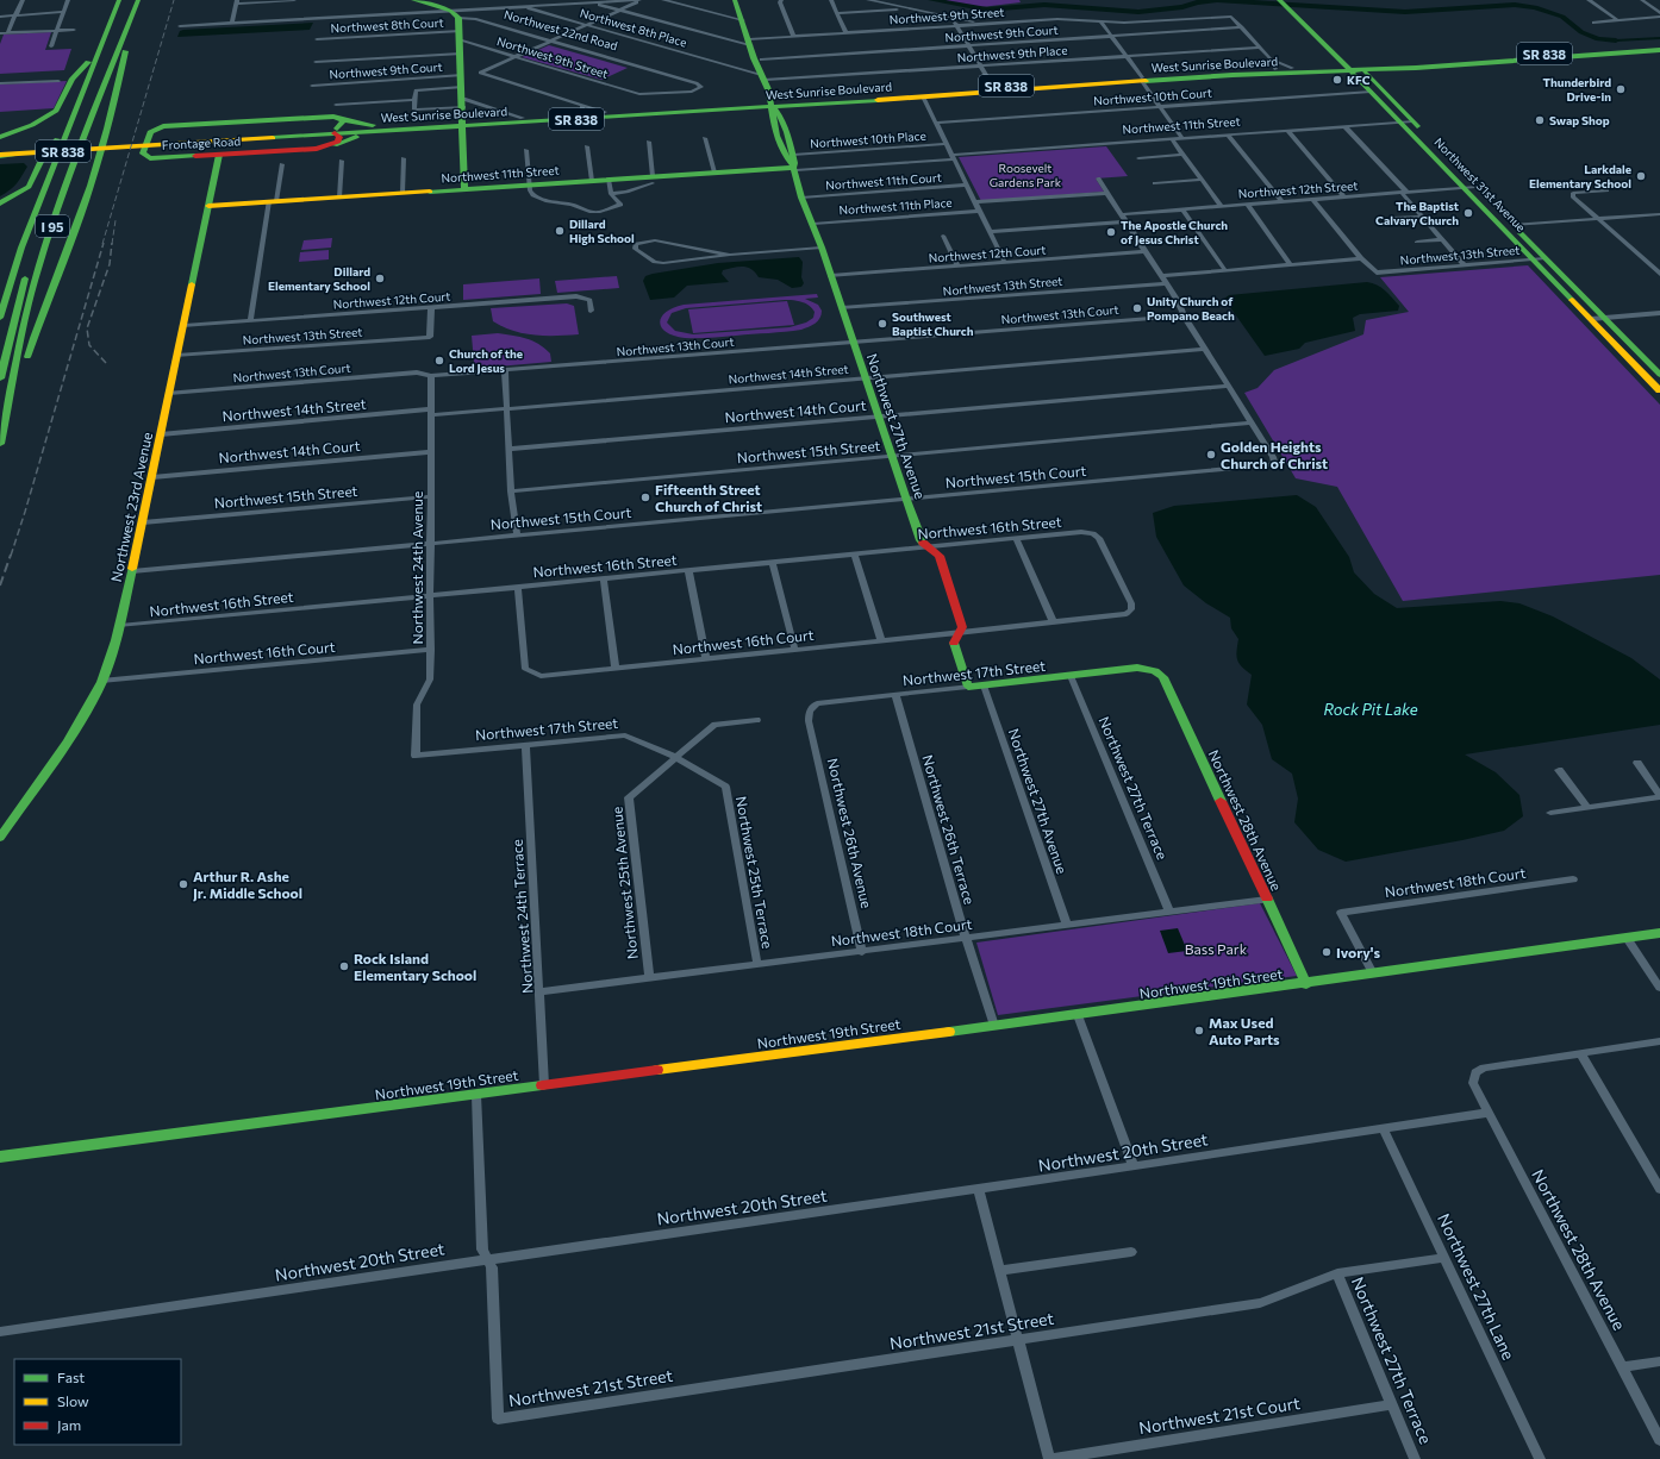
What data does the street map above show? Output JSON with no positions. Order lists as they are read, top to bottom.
{
  "streets": {
    "main road": [
      "Northwest 22nd Road",
      "SR 838",
      "West Sunrise Boulevard",
      "Northwest 11th Street",
      "Frontage Road",
      "Northwest 31st Avenue",
      "I 95",
      "Northwest 27th Avenue",
      "Northwest 23rd Avenue",
      "Northwest 17th Street",
      "Northwest 28th Avenue",
      "Northwest 19th Street"
    ],
    "street": [
      "Northwest 9th Street",
      "Northwest 8th Court",
      "Northwest 8th Place",
      "Northwest 9th Court",
      "Northwest 9th Place",
      "Northwest 10th Court",
      "Northwest 10th Place",
      "Northwest 11th Court",
      "Northwest 12th Street",
      "Northwest 11th Place",
      "Northwest 12th Court",
      "Northwest 13th Street",
      "Northwest 13th Court",
      "Northwest 14th Street",
      "Northwest 14th Court",
      "Northwest 15th Street",
      "Northwest 15th Court",
      "Northwest 16th Street",
      "Northwest 24th Avenue",
      "Northwest 16th Court",
      "Northwest 27th Terrace",
      "Northwest 26th Terrace",
      "Northwest 26th Avenue",
      "Northwest 25th Terrace",
      "Northwest 18th Court",
      "Northwest 25th Avenue",
      "Northwest 24th Terrace",
      "Northwest 20th Street",
      "Northwest 27th Lane",
      "Northwest 21st Street",
      "Northwest 21st Court"
    ]
  },
  "crossings": [
    ["Northwest 9th Street", "Northwest 8th Court"],
    ["Northwest 9th Street", "Northwest 22nd Road"],
    ["Northwest 9th Street", "Northwest 9th Court"],
    ["Northwest 9th Street", "Northwest 27th Avenue"],
    ["Northwest 8th Place", "Northwest 9th Court"],
    ["Northwest 8th Place", "Northwest 9th Place"],
    ["Northwest 8th Place", "Northwest 27th Avenue"],
    ["Northwest 9th Court", "Northwest 9th Place"],
    ["Northwest 9th Court", "Northwest 27th Avenue"],
    ["Northwest 9th Place", "Northwest 27th Avenue"],
    ["West Sunrise Boulevard", "Frontage Road"],
    ["West Sunrise Boulevard", "Northwest 31st Avenue"],
    ["West Sunrise Boulevard", "Northwest 27th Avenue"],
    ["Northwest 10th Court", "Northwest 31st Avenue"],
    ["Northwest 11th Street", "Northwest 10th Place"],
    ["Northwest 11th Street", "Northwest 31st Avenue"],
    ["Northwest 11th Street", "Northwest 27th Avenue"],
    ["Northwest 11th Street", "Northwest 23rd Avenue"],
    ["Northwest 10th Place", "Northwest 27th Avenue"],
    ["Frontage Road", "Northwest 23rd Avenue"],
    ["Northwest 11th Court", "Northwest 27th Avenue"],
    ["Northwest 31st Avenue", "Northwest 12th Street"],
    ["Northwest 31st Avenue", "Northwest 13th Street"],
    ["Northwest 11th Place", "Northwest 27th Avenue"],
    ["Northwest 12th Court", "Northwest 13th Street"],
    ["Northwest 12th Court", "Northwest 27th Avenue"],
    ["Northwest 12th Court", "Northwest 23rd Avenue"],
    ["Northwest 13th Street", "Northwest 27th Avenue"],
    ["Northwest 13th Street", "Northwest 23rd Avenue"],
    ["Northwest 13th Court", "Northwest 27th Avenue"],
    ["Northwest 13th Court", "Northwest 23rd Avenue"],
    ["Northwest 13th Court", "Northwest 24th Avenue"],
    ["Northwest 14th Street", "Northwest 27th Avenue"],
    ["Northwest 14th Street", "Northwest 23rd Avenue"],
    ["Northwest 14th Street", "Northwest 24th Avenue"],
    ["Northwest 14th Court", "Northwest 27th Avenue"],
    ["Northwest 14th Court", "Northwest 23rd Avenue"],
    ["Northwest 14th Court", "Northwest 24th Avenue"],
    ["Northwest 27th Avenue", "Northwest 15th Street"],
    ["Northwest 27th Avenue", "Northwest 15th Court"],
    ["Northwest 27th Avenue", "Northwest 16th Street"],
    ["Northwest 27th Avenue", "Northwest 16th Court"],
    ["Northwest 27th Avenue", "Northwest 17th Street"],
    ["Northwest 27th Avenue", "Northwest 18th Court"],
    ["Northwest 15th Street", "Northwest 15th Court"],
    ["Northwest 15th Street", "Northwest 23rd Avenue"],
    ["Northwest 15th Street", "Northwest 24th Avenue"],
    ["Northwest 15th Court", "Northwest 23rd Avenue"],
    ["Northwest 15th Court", "Northwest 24th Avenue"],
    ["Northwest 23rd Avenue", "Northwest 16th Street"],
    ["Northwest 23rd Avenue", "Northwest 16th Court"],
    ["Northwest 16th Street", "Northwest 24th Avenue"],
    ["Northwest 16th Street", "Northwest 16th Court"],
    ["Northwest 24th Avenue", "Northwest 16th Court"],
    ["Northwest 24th Avenue", "Northwest 17th Street"],
    ["Northwest 17th Street", "Northwest 27th Terrace"],
    ["Northwest 17th Street", "Northwest 28th Avenue"],
    ["Northwest 17th Street", "Northwest 26th Terrace"],
    ["Northwest 17th Street", "Northwest 26th Avenue"],
    ["Northwest 17th Street", "Northwest 25th Terrace"],
    ["Northwest 17th Street", "Northwest 25th Avenue"],
    ["Northwest 17th Street", "Northwest 24th Terrace"],
    ["Northwest 27th Terrace", "Northwest 18th Court"],
    ["Northwest 27th Terrace", "Northwest 21st Street"],
    ["Northwest 27th Terrace", "Northwest 21st Court"],
    ["Northwest 28th Avenue", "Northwest 18th Court"],
    ["Northwest 28th Avenue", "Northwest 19th Street"],
    ["Northwest 28th Avenue", "Northwest 20th Street"],
    ["Northwest 26th Terrace", "Northwest 18th Court"],
    ["Northwest 26th Terrace", "Northwest 19th Street"],
    ["Northwest 26th Avenue", "Northwest 18th Court"],
    ["Northwest 25th Terrace", "Northwest 18th Court"],
    ["Northwest 25th Terrace", "Northwest 25th Avenue"],
    ["Northwest 18th Court", "Northwest 25th Avenue"],
    ["Northwest 18th Court", "Northwest 24th Terrace"],
    ["Northwest 18th Court", "Northwest 19th Street"],
    ["Northwest 24th Terrace", "Northwest 19th Street"],
    ["Northwest 20th Street", "Northwest 27th Lane"],
    ["Northwest 20th Street", "Northwest 21st Street"],
    ["Northwest 27th Lane", "Northwest 21st Street"]
  ],
  "water": ["Rock Pit Lake"],
  "parks": ["Roosevelt Gardens Park", "Bass Park"],
  "places": [
    "KFC",
    "Thunderbird Drive-in",
    "Swap Shop",
    "Larkdale Elementary School",
    "The Baptist Calvary Church",
    "Dillard High School",
    "The Apostle Church of Jesus Christ",
    "Dillard Elementary School",
    "Unity Church of Pompano Beach",
    "Southwest Baptist Church",
    "Church of the Lord Jesus",
    "Golden Heights Church of Christ",
    "Fifteenth Street Church of Christ",
    "Arthur R. Ashe Jr. Middle School",
    "Ivory's",
    "Rock Island Elementary School",
    "Max Used Auto Parts"
  ],
  "legend": ["Fast", "Slow", "Jam"]
}
